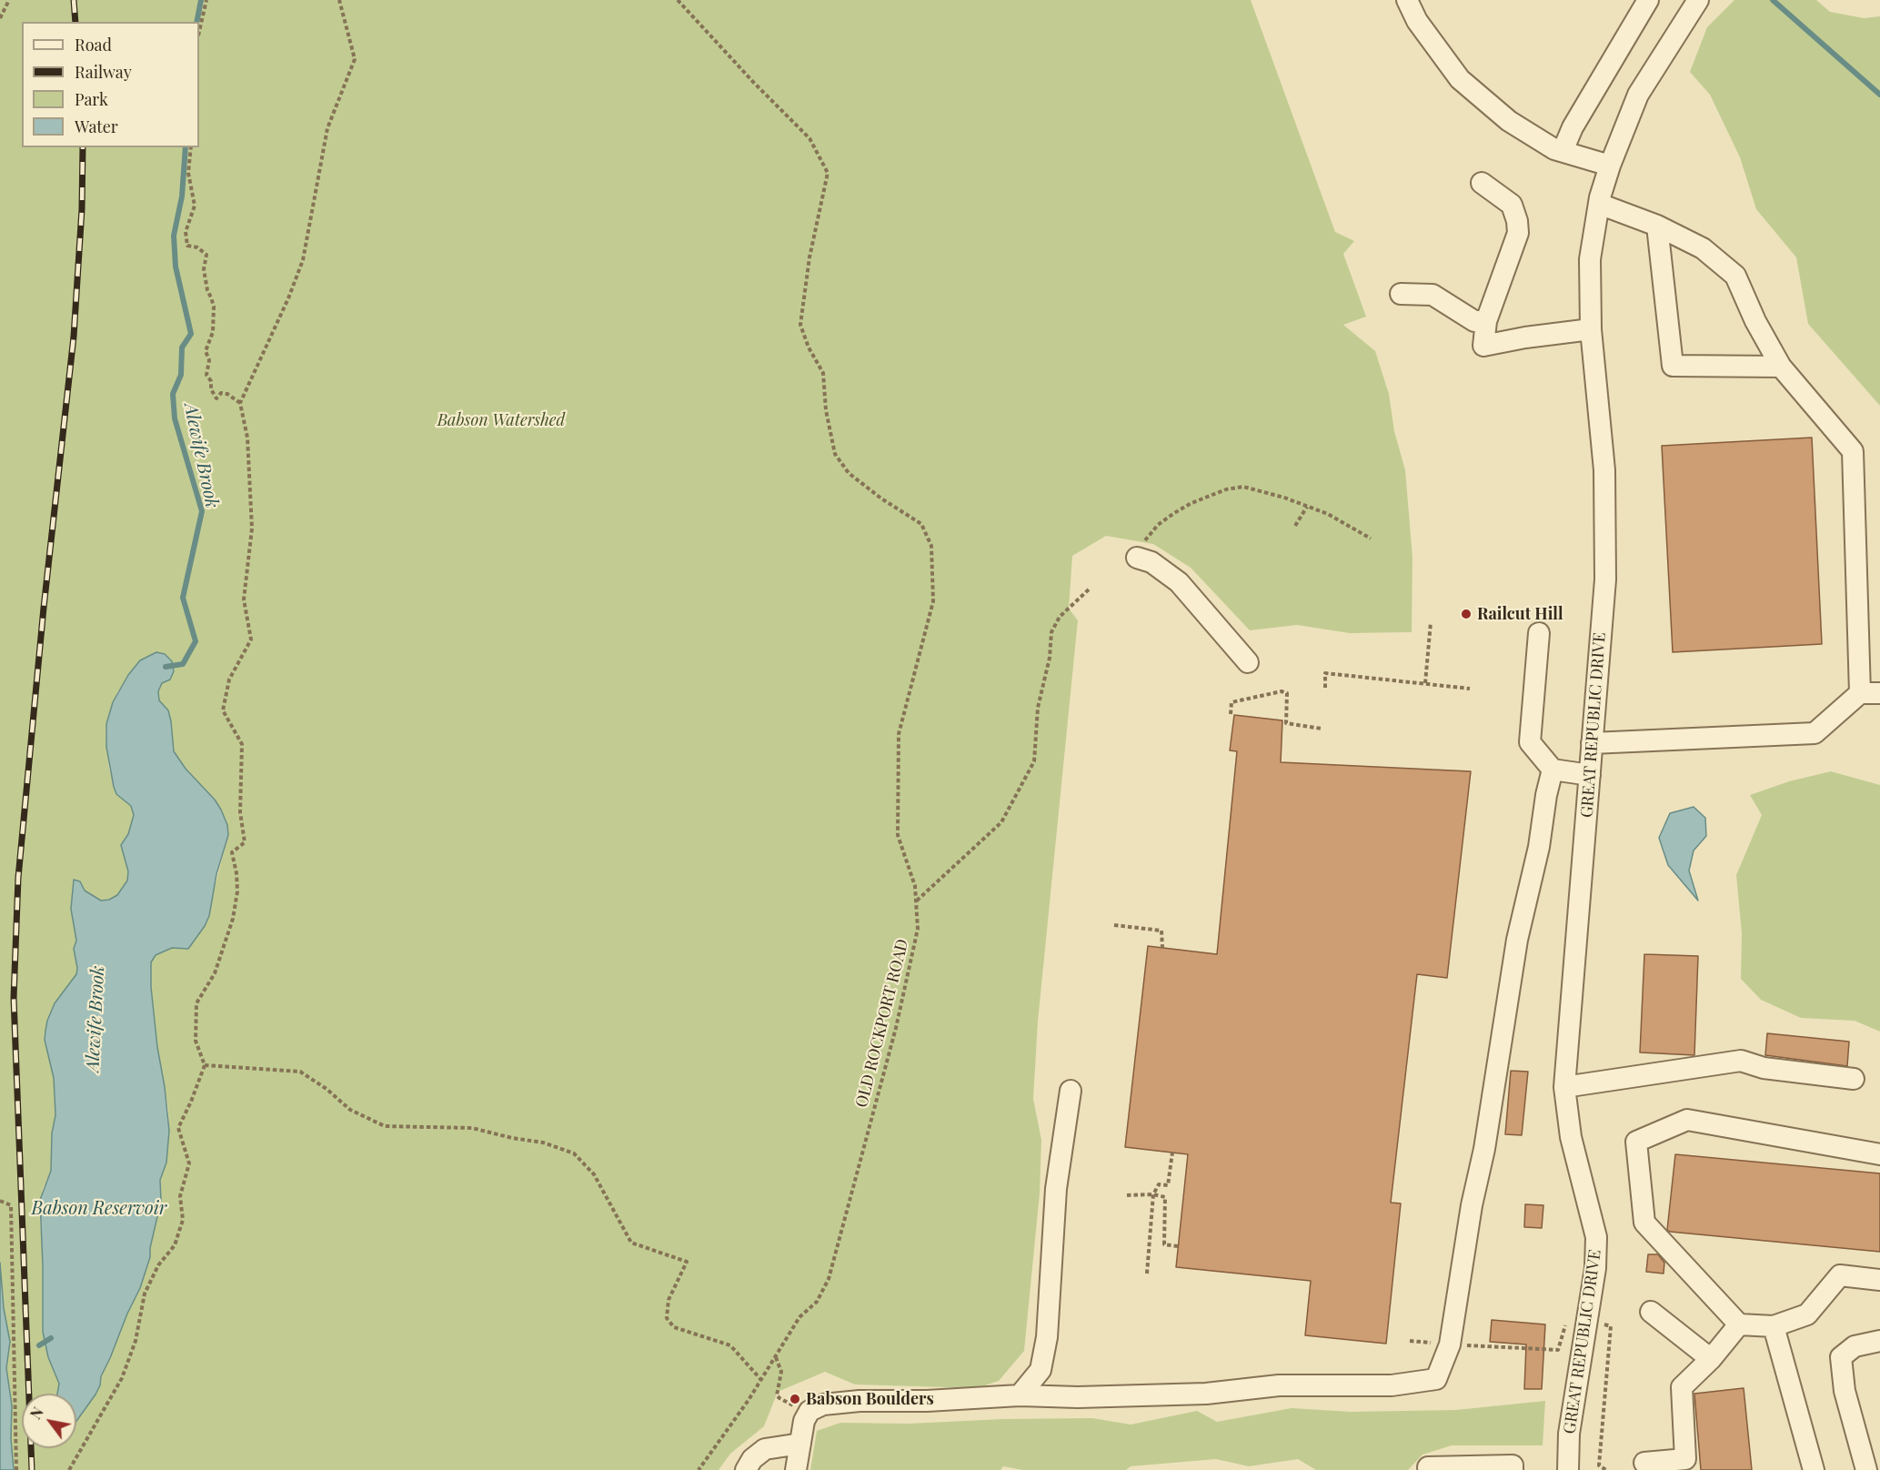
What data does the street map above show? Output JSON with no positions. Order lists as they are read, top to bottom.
{
  "streets": {
    "street": ["GREAT REPUBLIC DRIVE"],
    "path": ["OLD ROCKPORT ROAD"]
  },
  "water": ["Alewife Brook", "Babson Reservoir"],
  "parks": ["Babson Watershed"],
  "places": ["Railcut Hill", "Babson Boulders"],
  "legend": [
    "Road",
    "Railway",
    "Park",
    "Water"
  ],
  "north": "top left"
}
